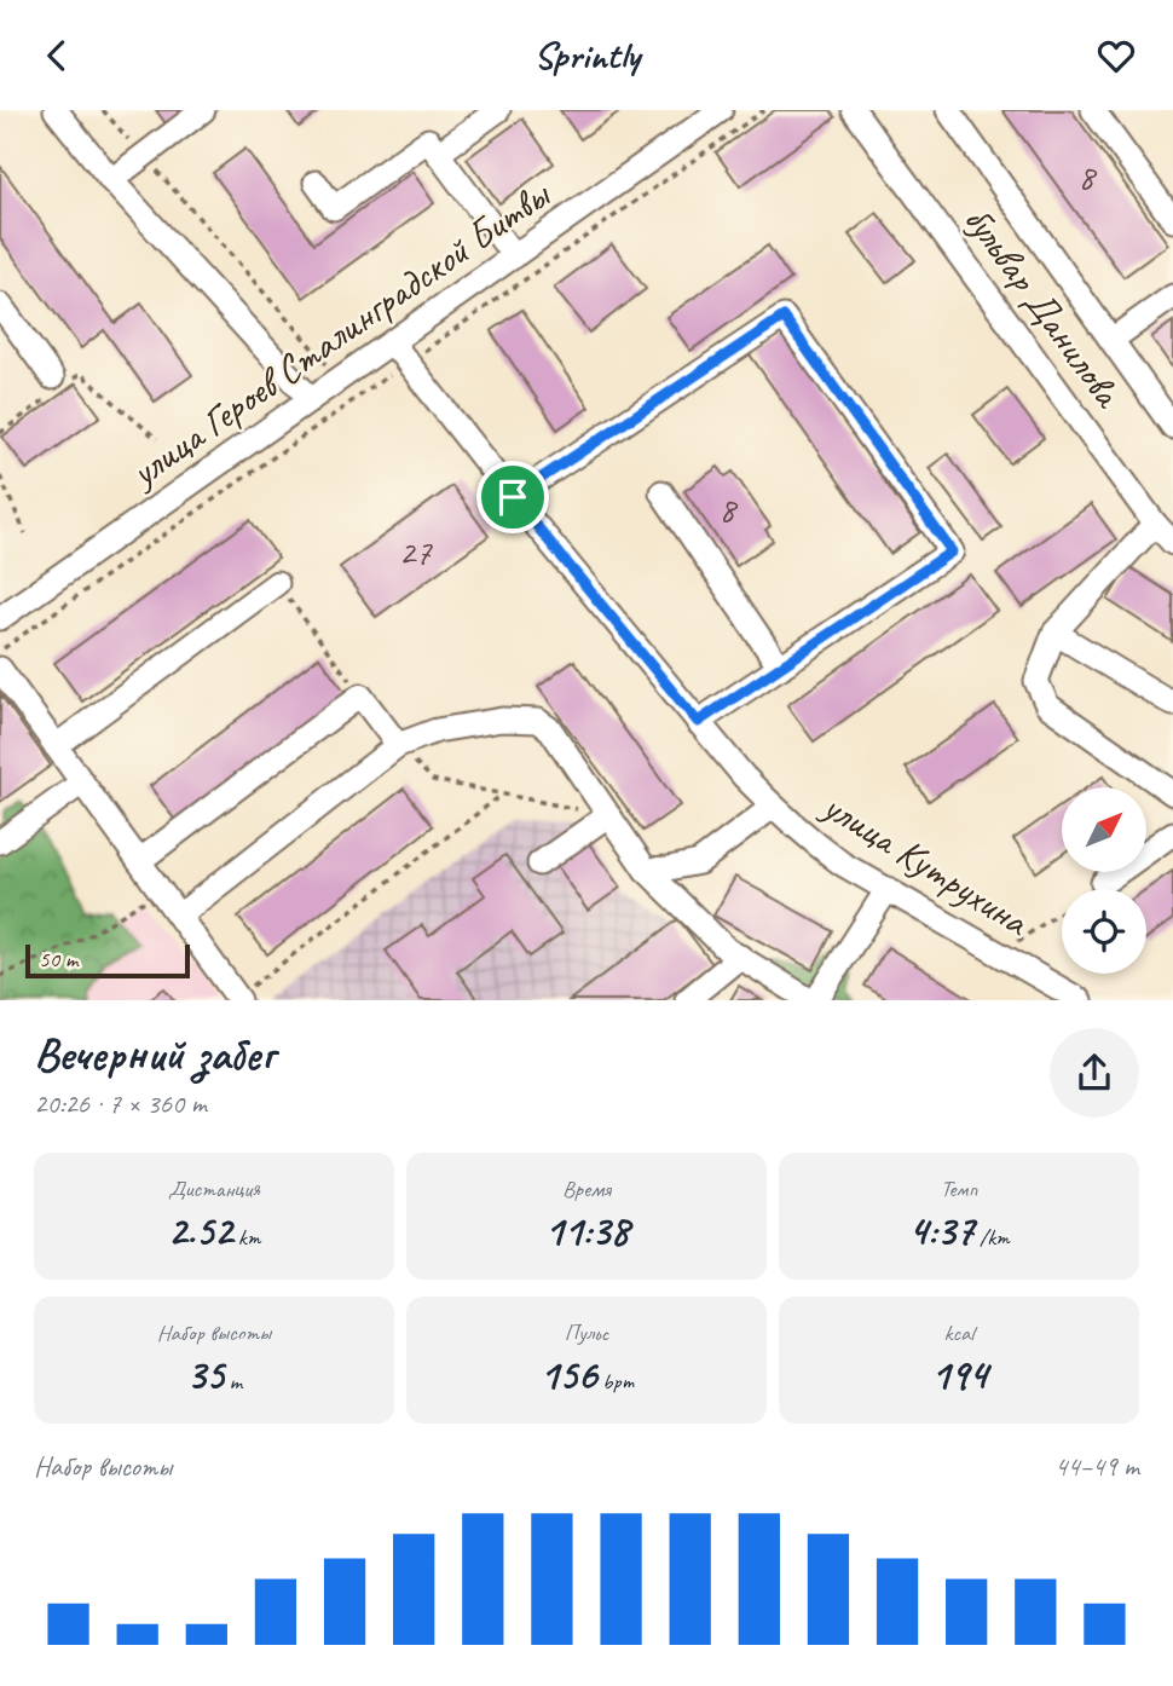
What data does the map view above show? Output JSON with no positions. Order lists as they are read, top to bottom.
{
  "streets": {
    "street": ["бульвар Данилова", "улица Героев Сталинградской Битвы", "улица Кутрухина"]
  },
  "crossings": [
    ["улица Героев Сталинградской Битвы", "улица Кутрухина"]
  ],
  "house_numbers": ["8", "8", "27"],
  "scale_bar": "50 m",
  "north": "top right",
  "page": {
    "header": "Sprintly",
    "scale": "50 m",
    "heading": ["Вечерний забег", "20:26 · 7 × 360 m"],
    "stats": [
      ["Дистанция", "2.52 km"],
      ["Время", "11:38"],
      ["Темп", "4:37 /km"],
      ["Набор высоты", "35 m"],
      ["Пульс", "156 bpm"],
      ["kcal", "194"]
    ],
    "chart": ["Набор высоты", "44–49 m"]
  }
}
